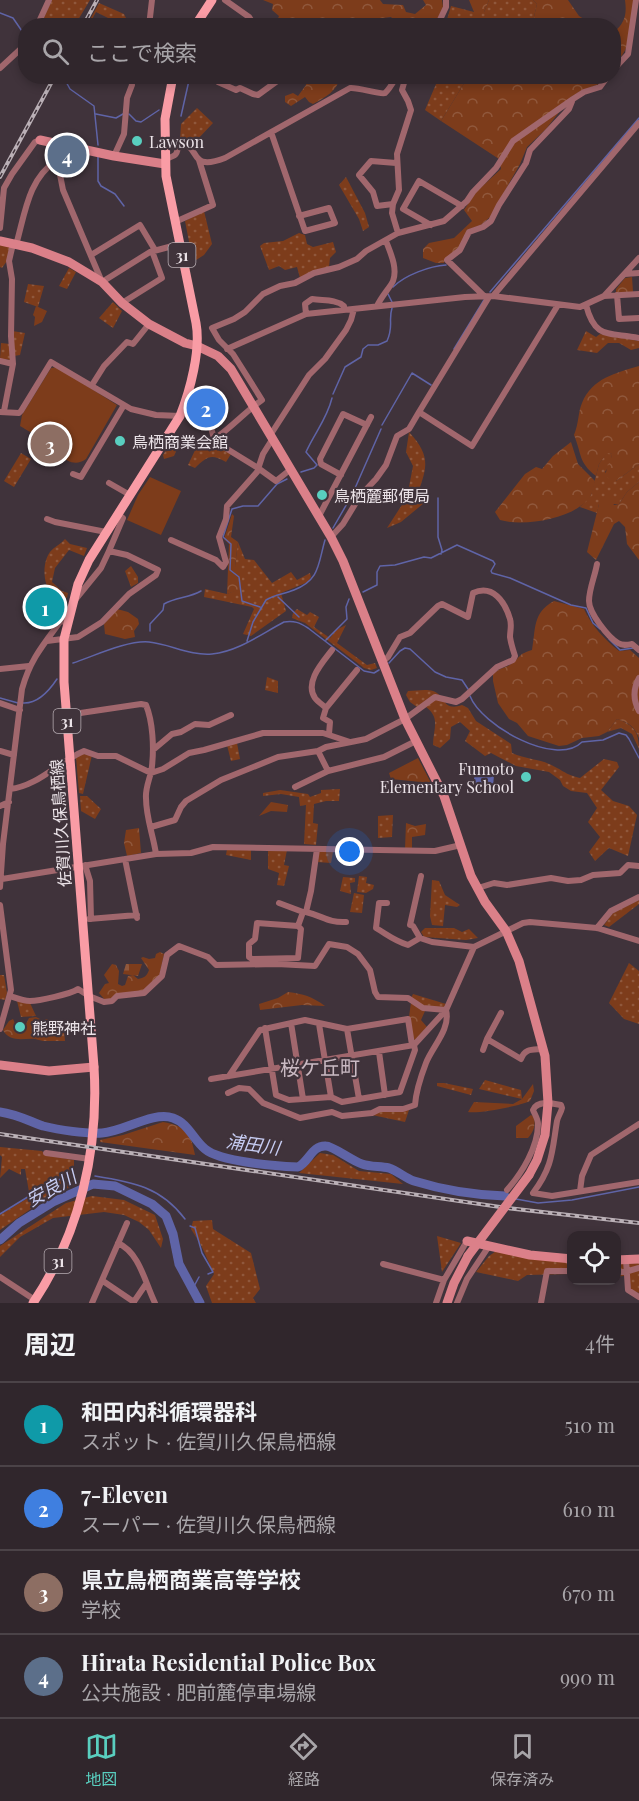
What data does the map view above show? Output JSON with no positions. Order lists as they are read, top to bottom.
{
  "streets": {
    "main road": ["31", "佐賀川久保鳥栖線"]
  },
  "districts": ["桜ケ丘町"],
  "water": ["浦田川", "安良川"],
  "places": [
    "Lawson",
    "鳥栖商業会館",
    "鳥栖麓郵便局",
    "Fumoto Elementary School",
    "熊野神社"
  ],
  "page": {
    "search": "ここで検索",
    "pins": [
      "4",
      "2",
      "3",
      "1"
    ],
    "heading": ["周辺", "4件"],
    "list": [
      {
        "mark": "1",
        "name": "和田内科循環器科",
        "note": "スポット · 佐賀川久保鳥栖線",
        "value": "510 m"
      },
      {
        "mark": "2",
        "name": "7-Eleven",
        "note": "スーパー · 佐賀川久保鳥栖線",
        "value": "610 m"
      },
      {
        "mark": "3",
        "name": "県立鳥栖商業高等学校",
        "note": "学校",
        "value": "670 m"
      },
      {
        "mark": "4",
        "name": "Hirata Residential Police Box",
        "note": "公共施設 · 肥前麓停車場線",
        "value": "990 m"
      }
    ],
    "nav": ["地図", "経路", "保存済み"]
  }
}
